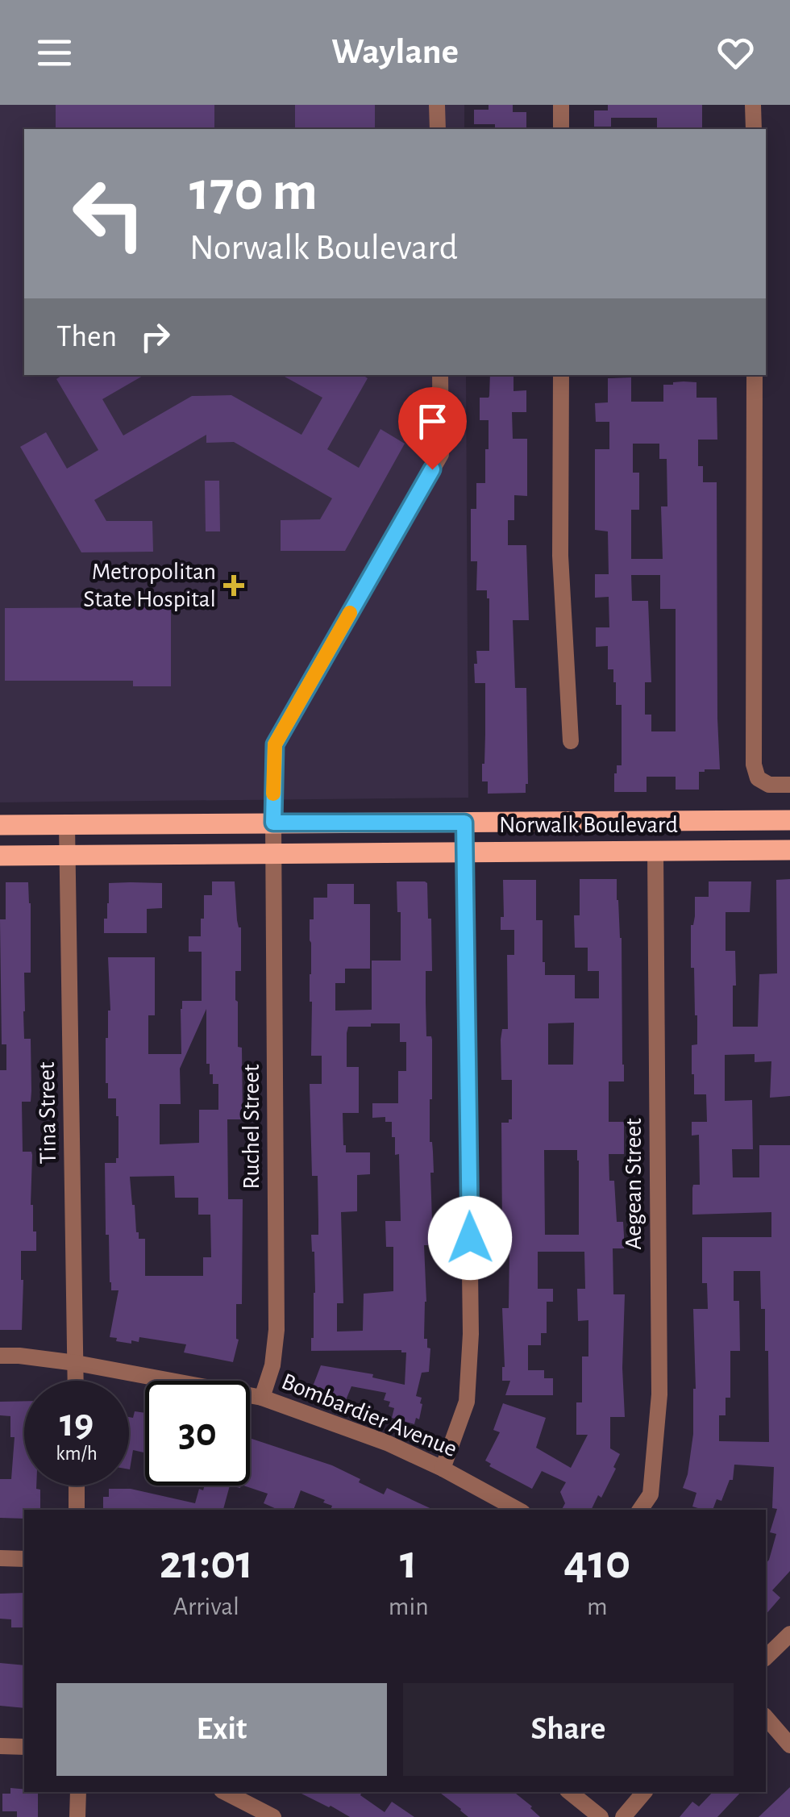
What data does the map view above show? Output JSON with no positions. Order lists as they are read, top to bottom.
{
  "streets": {
    "main road": ["Norwalk Boulevard"],
    "street": [
      "Tina Street",
      "Ruchel Street",
      "Aegean Street",
      "Bombardier Avenue"
    ]
  },
  "crossings": [
    ["Norwalk Boulevard", "Tina Street"],
    ["Norwalk Boulevard", "Ruchel Street"],
    ["Norwalk Boulevard", "Aegean Street"],
    ["Tina Street", "Bombardier Avenue"],
    ["Ruchel Street", "Bombardier Avenue"]
  ],
  "places": {
    "health": ["Metropolitan State Hospital"]
  },
  "page": {
    "header": "Waylane",
    "turn": ["170 m", "Norwalk Boulevard"],
    "then": "Then",
    "speed": "19 km/h",
    "limit": "30",
    "eta": [
      "21:01",
      "Arrival",
      "1",
      "min",
      "410",
      "m"
    ],
    "buttons": ["Exit", "Share"]
  }
}
